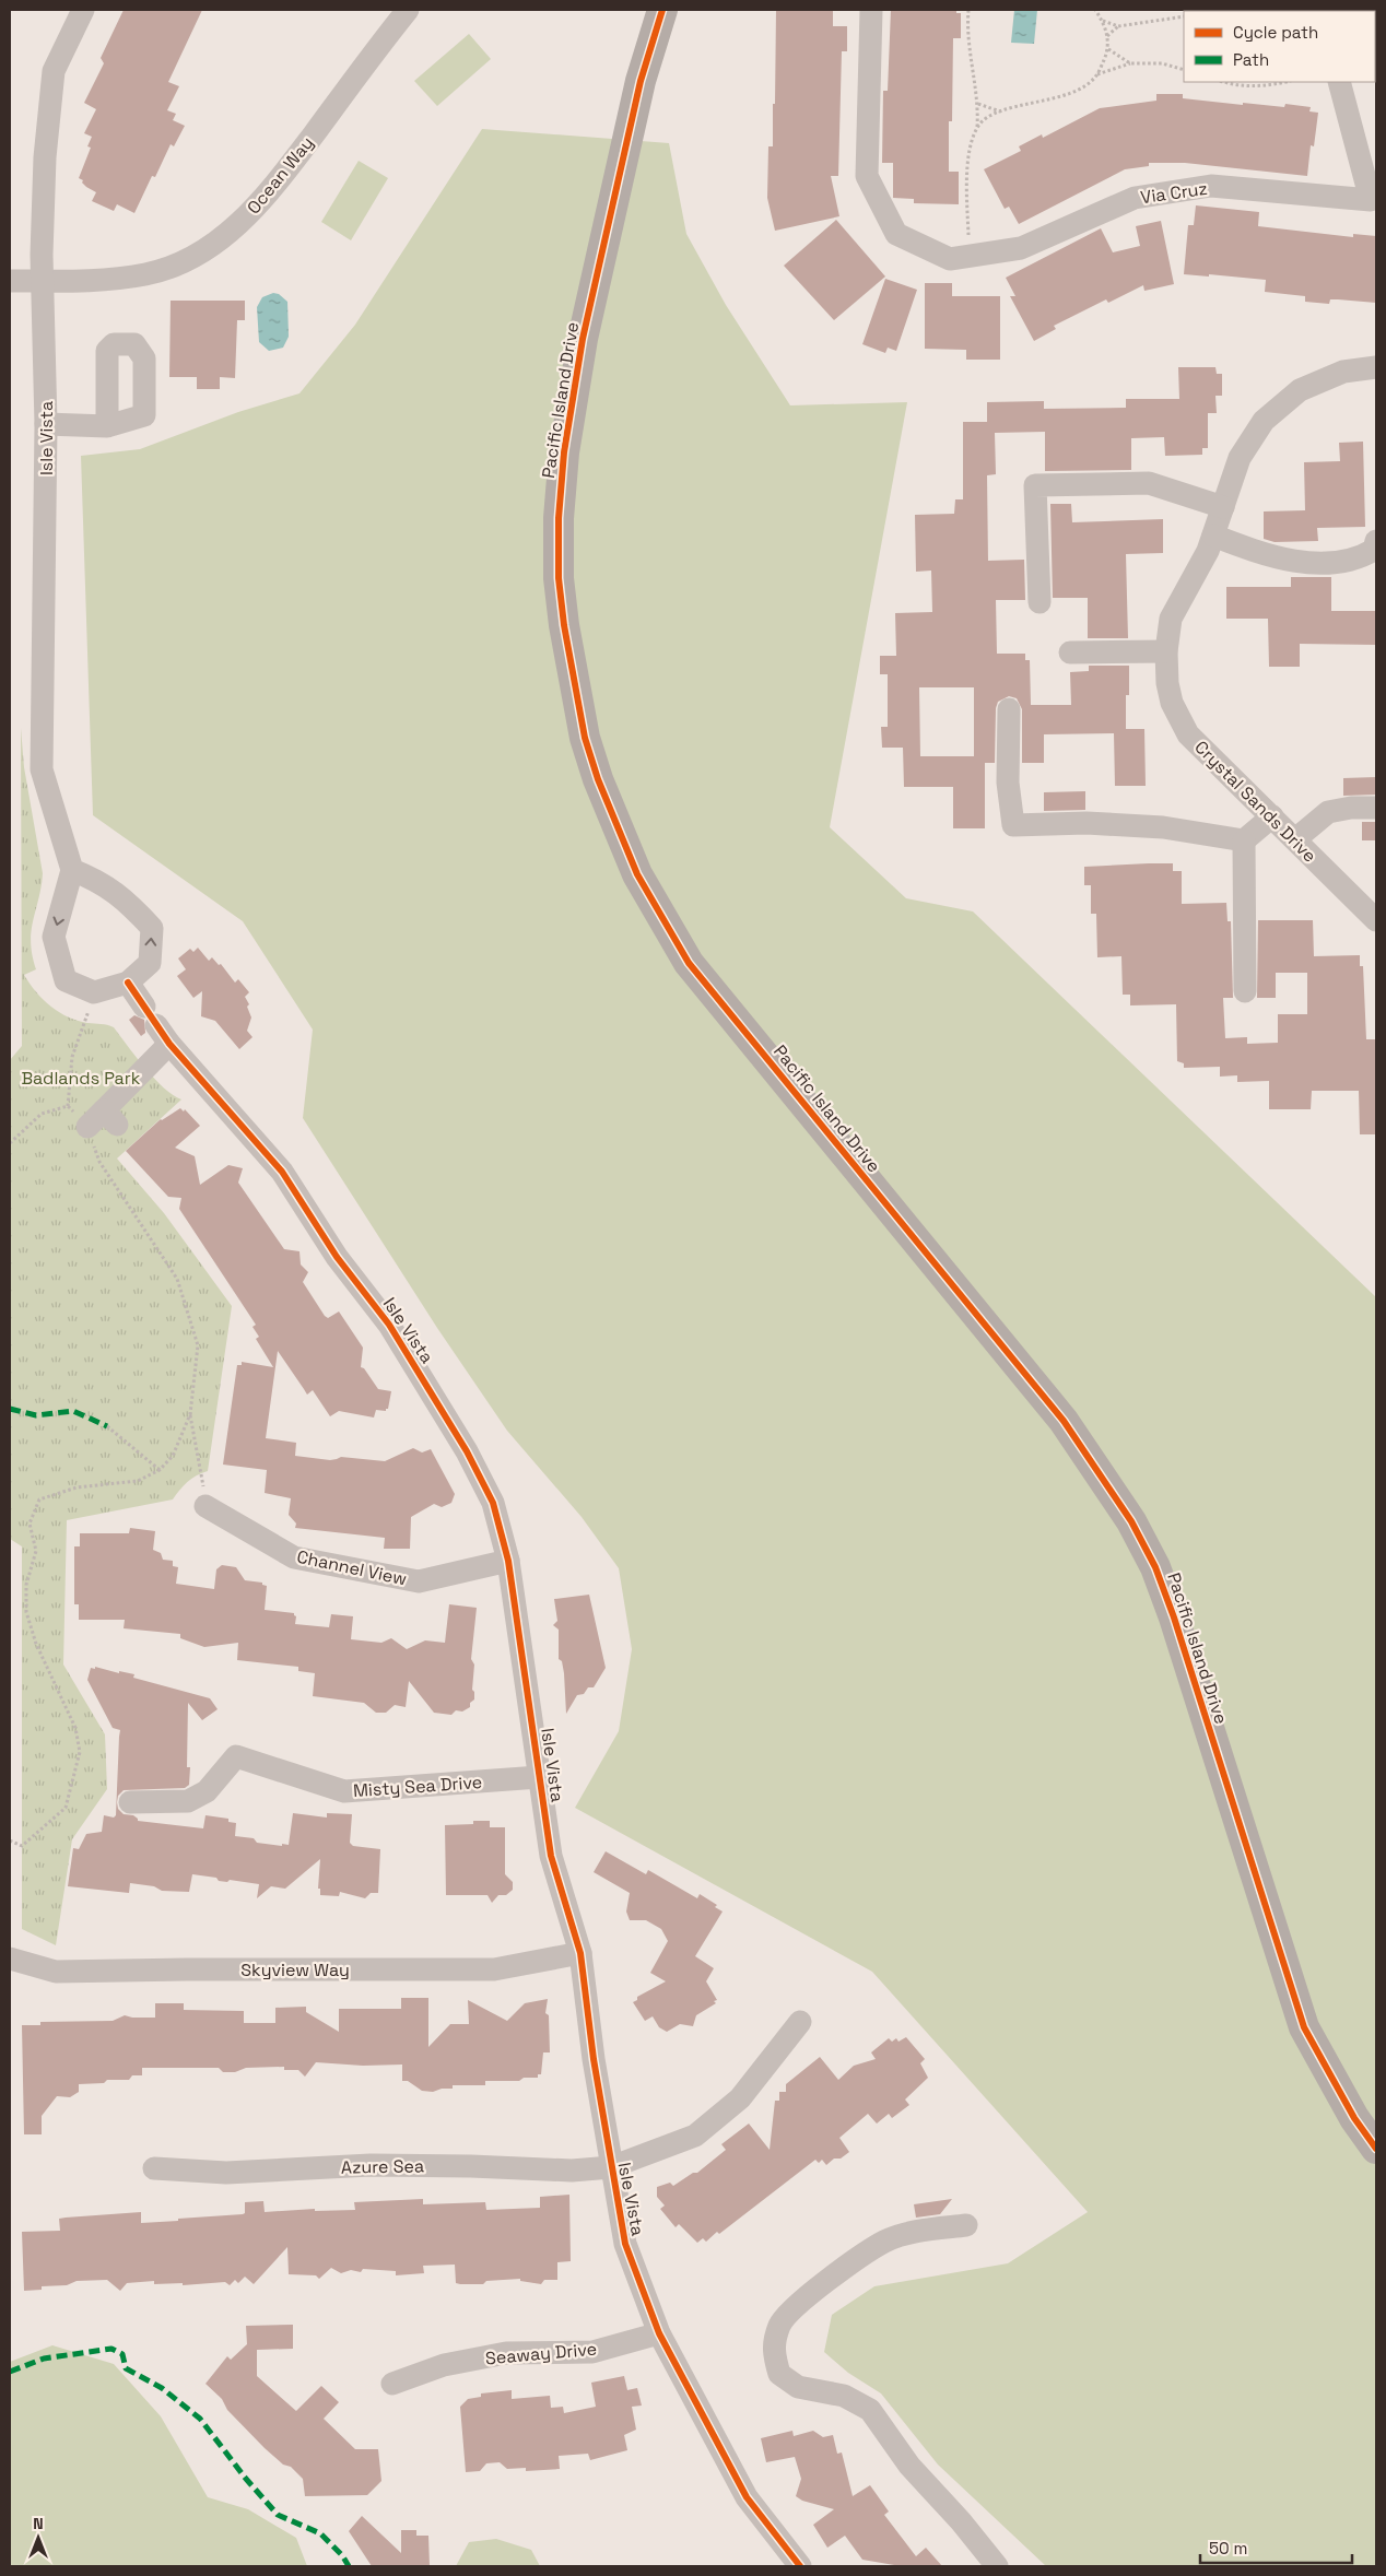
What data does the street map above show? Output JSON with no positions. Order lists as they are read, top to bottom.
{
  "streets": {
    "main road": ["Pacific Island Drive"],
    "street": [
      "Ocean Way",
      "Via Cruz",
      "Isle Vista",
      "Crystal Sands Drive",
      "Channel View",
      "Misty Sea Drive",
      "Skyview Way",
      "Azure Sea",
      "Seaway Drive"
    ]
  },
  "crossings": [
    ["Ocean Way", "Isle Vista"],
    ["Isle Vista", "Channel View"],
    ["Isle Vista", "Misty Sea Drive"],
    ["Isle Vista", "Skyview Way"],
    ["Isle Vista", "Azure Sea"],
    ["Isle Vista", "Seaway Drive"]
  ],
  "parks": ["Badlands Park"],
  "legend": ["Cycle path", "Path"],
  "scale_bar": "50 m",
  "north": "top"
}
